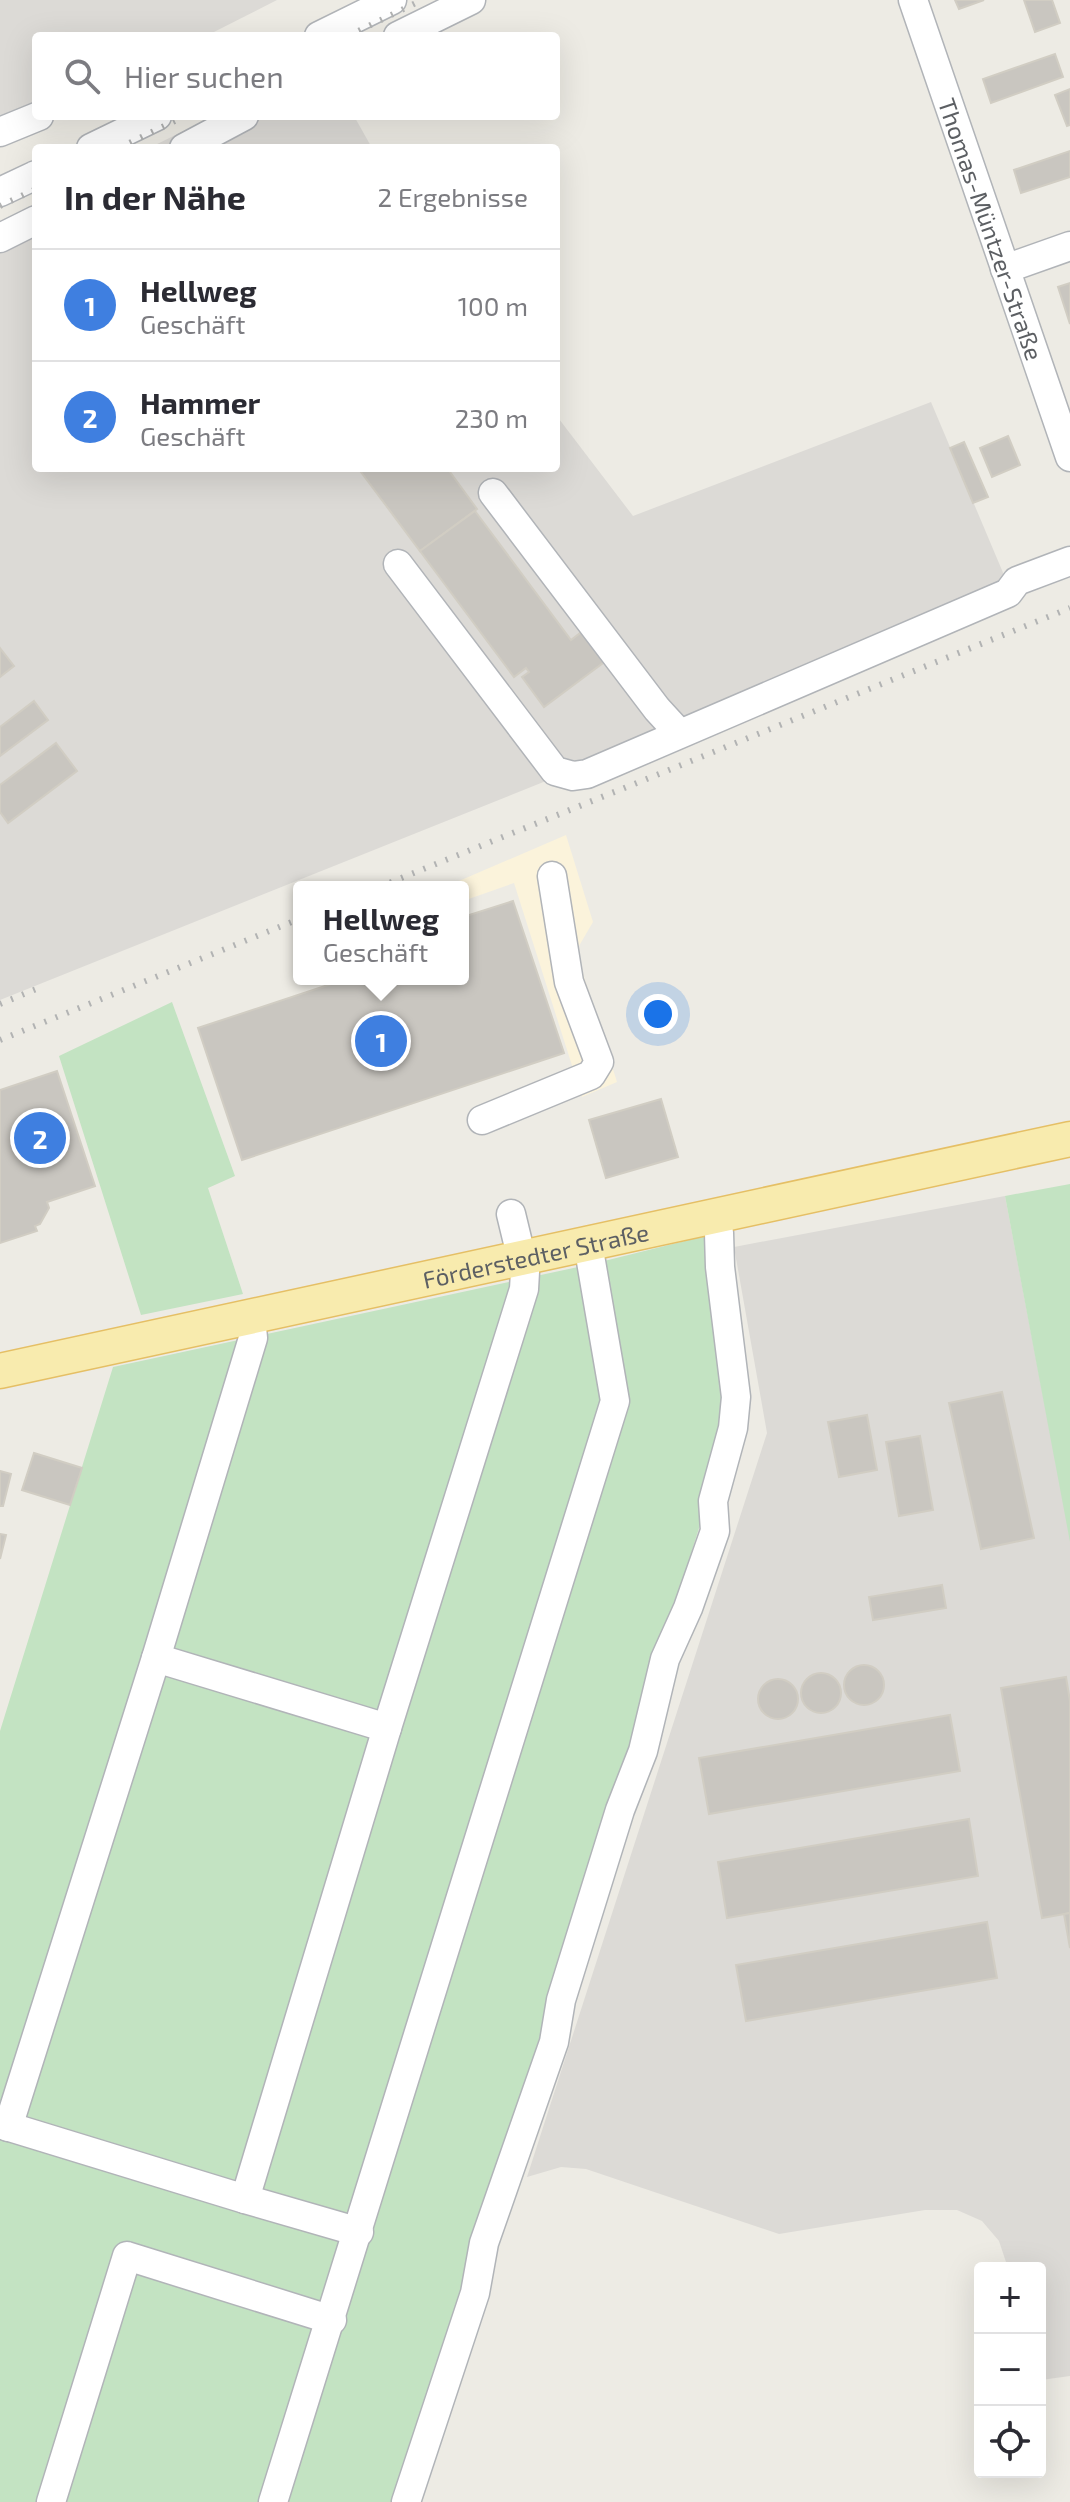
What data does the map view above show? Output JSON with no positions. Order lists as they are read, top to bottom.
{
  "streets": {
    "main road": ["Förderstedter Straße"],
    "street": ["Thomas-Müntzer-Straße"]
  },
  "page": {
    "search": "Hier suchen",
    "heading": ["In der Nähe", "2 Ergebnisse"],
    "list": [
      {
        "mark": "1",
        "name": "Hellweg",
        "note": "Geschäft",
        "value": "100 m"
      },
      {
        "mark": "2",
        "name": "Hammer",
        "note": "Geschäft",
        "value": "230 m"
      }
    ],
    "popup": ["Hellweg", "Geschäft"],
    "pins": ["1", "2"],
    "map_buttons": ["+", "−"]
  }
}
